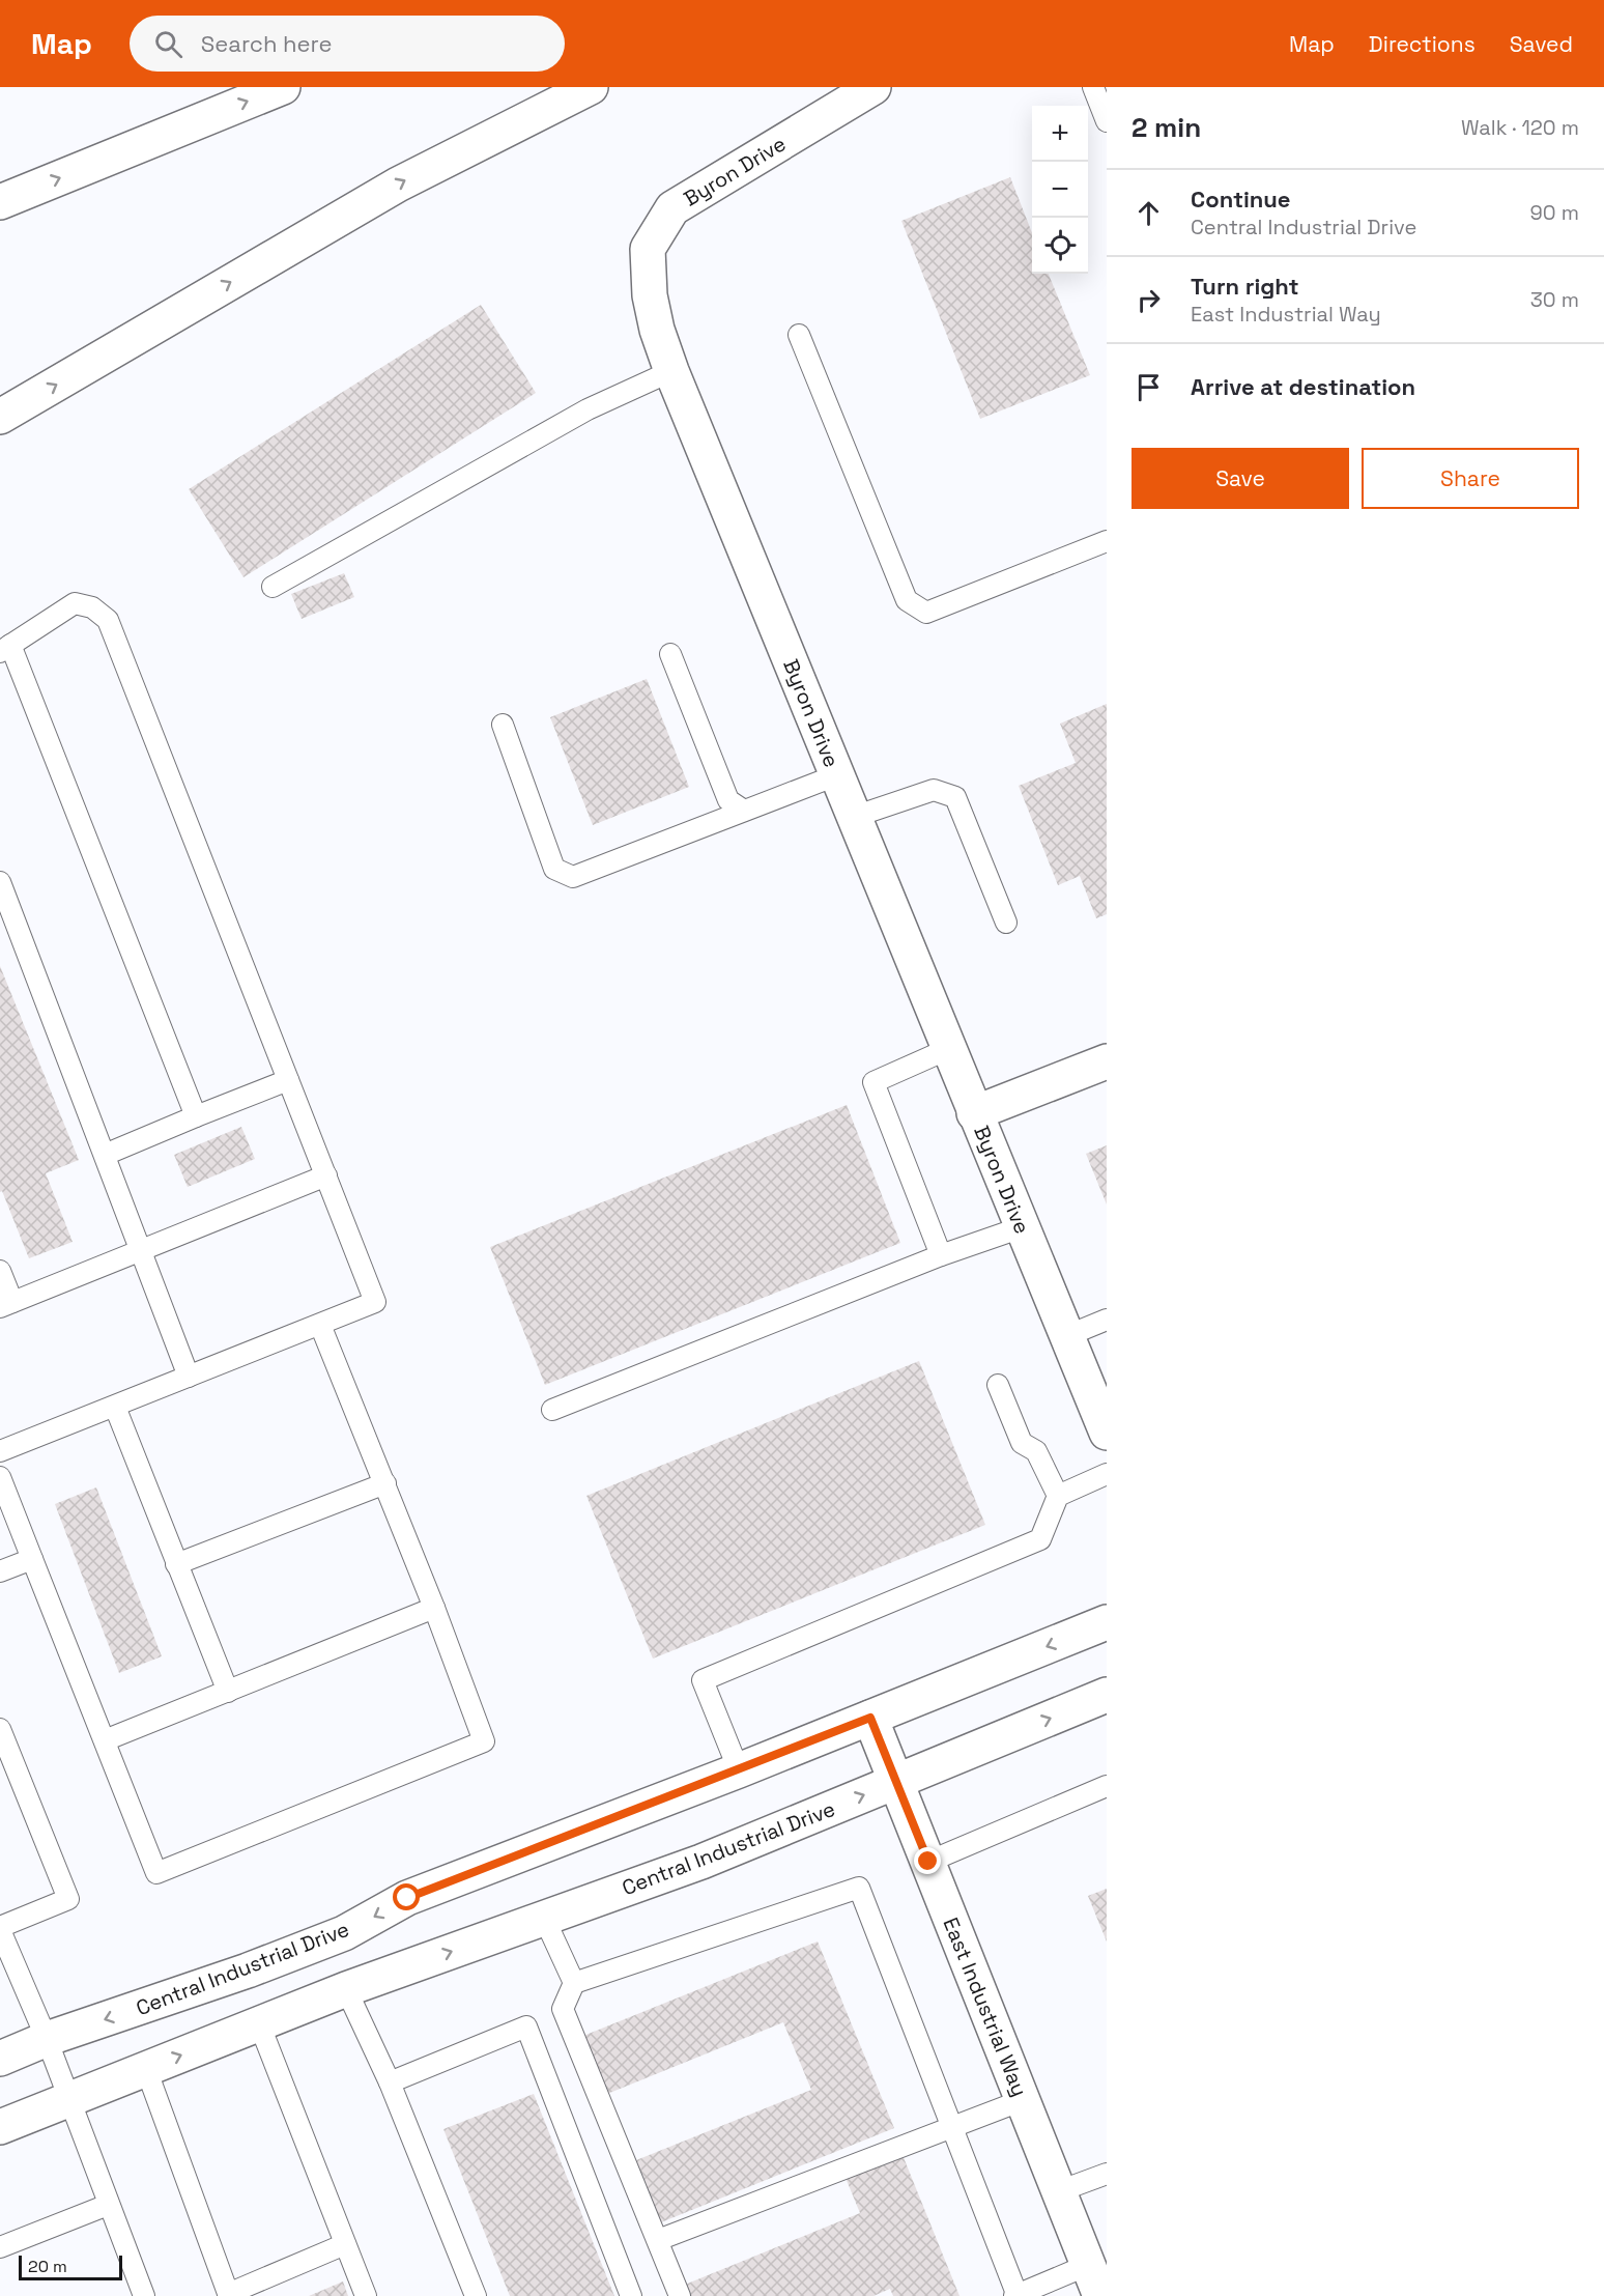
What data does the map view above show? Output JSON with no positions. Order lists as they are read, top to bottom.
{
  "streets": {
    "main road": ["Byron Drive", "Central Industrial Drive", "East Industrial Way"]
  },
  "crossings": [
    ["Central Industrial Drive", "East Industrial Way"]
  ],
  "scale_bar": "20 m",
  "page": {
    "header": "Map",
    "search": "Search here",
    "nav": ["Map", "Directions", "Saved"],
    "heading": ["2 min", "Walk · 120 m"],
    "map_buttons": ["+", "−"],
    "list": [
      ["Continue", "Central Industrial Drive", "90 m"],
      ["Turn right", "East Industrial Way", "30 m"],
      "Arrive at destination"
    ],
    "buttons": ["Save", "Share"],
    "scale": "20 m"
  }
}
